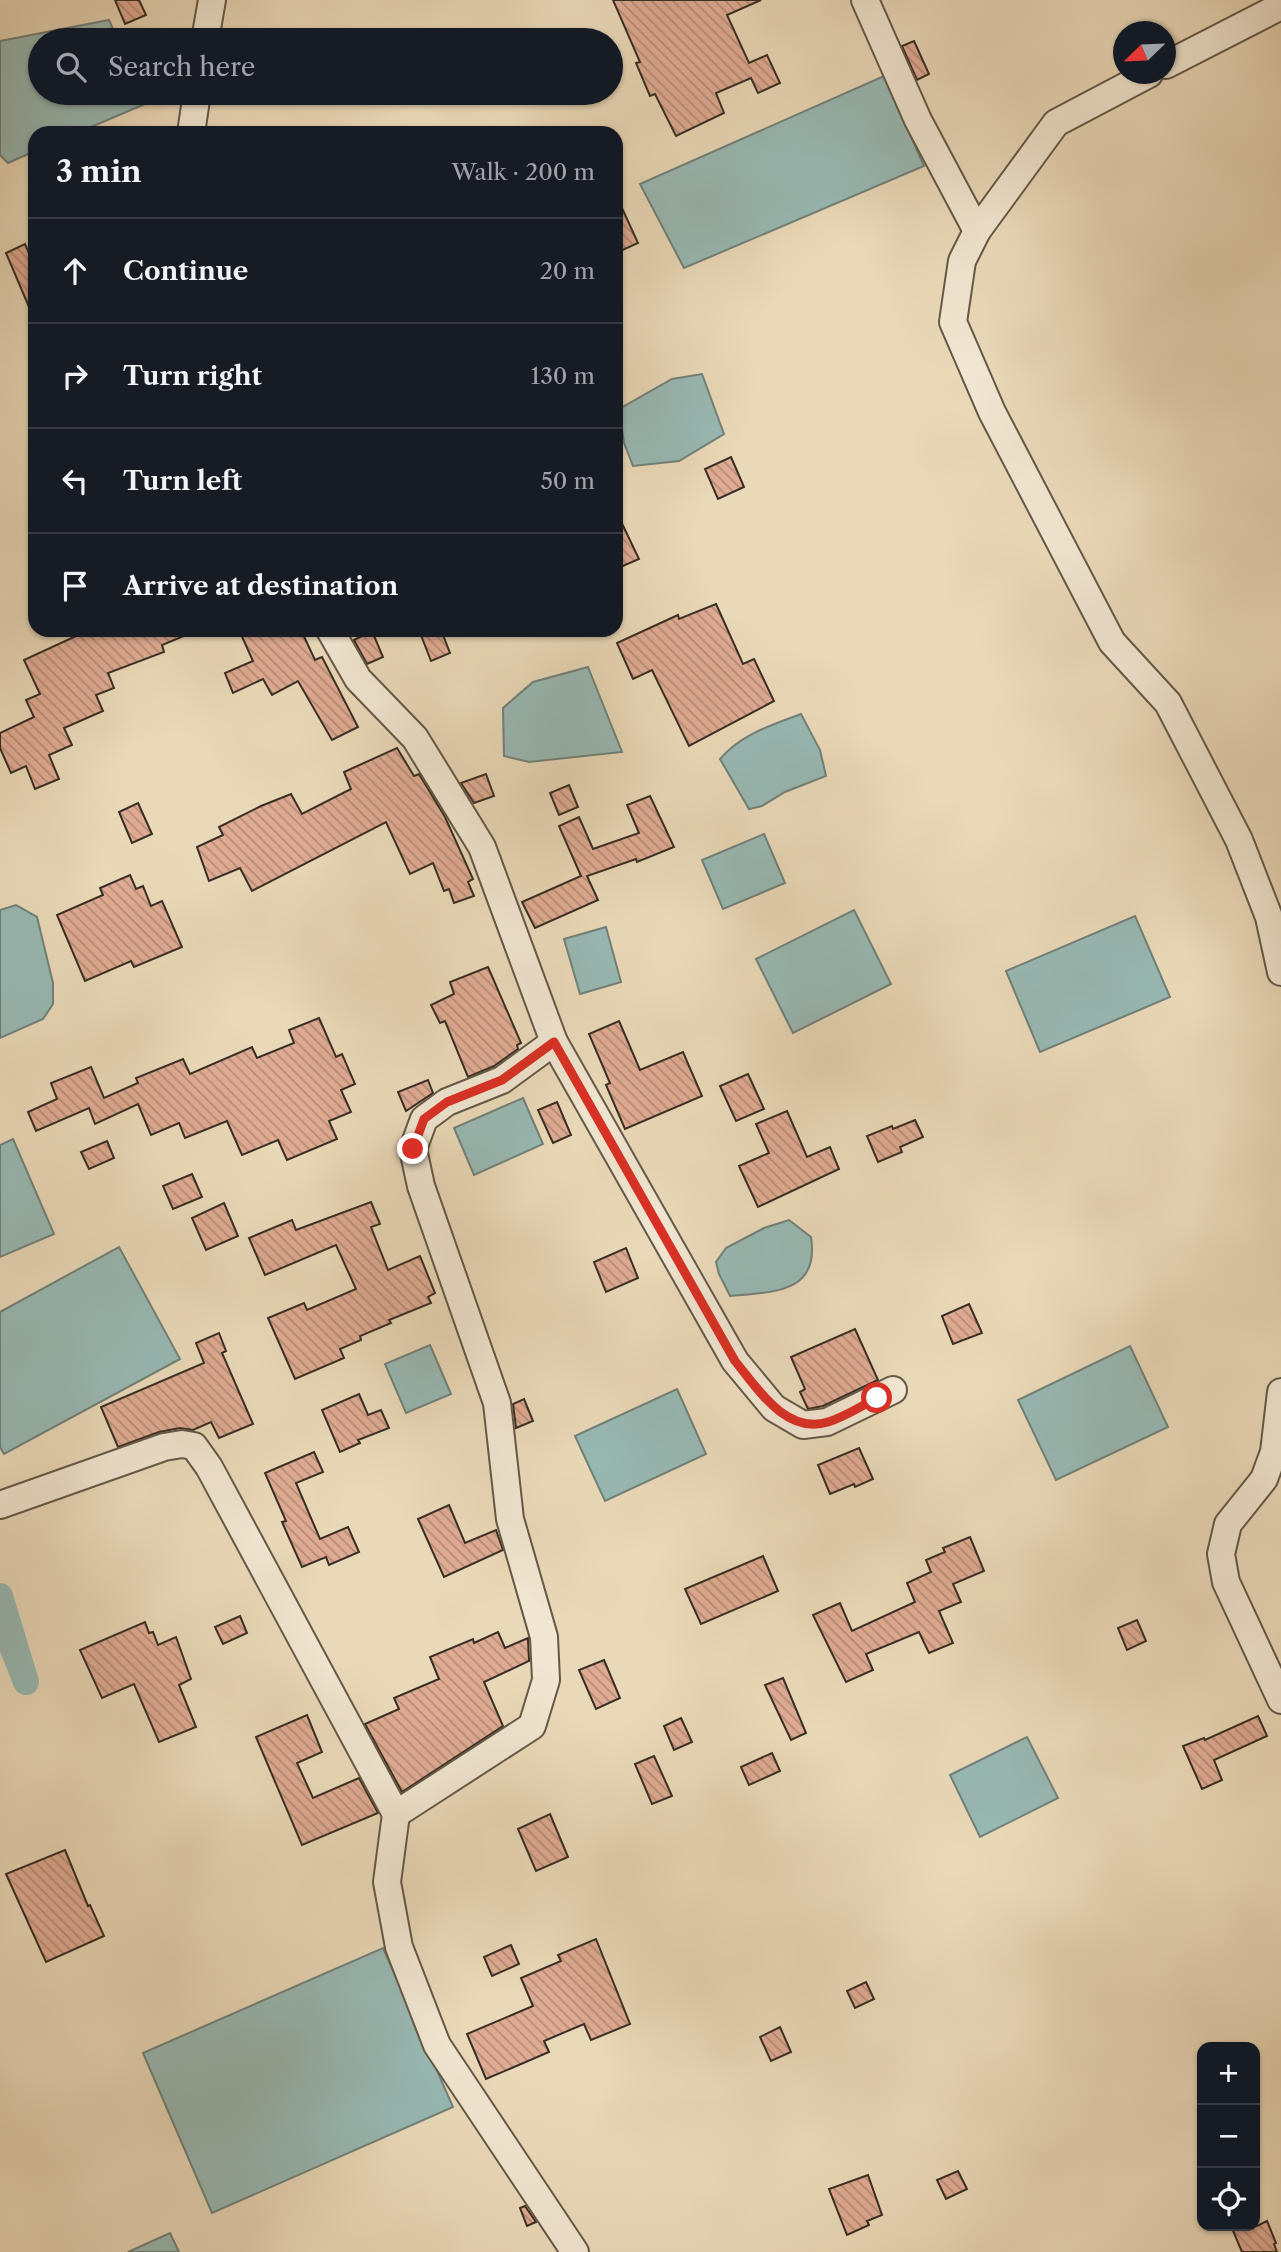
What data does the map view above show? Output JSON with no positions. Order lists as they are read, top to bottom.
{
  "north": "bottom left",
  "page": {
    "search": "Search here",
    "heading": ["3 min", "Walk · 200 m"],
    "list": [
      ["Continue", "20 m"],
      ["Turn right", "130 m"],
      ["Turn left", "50 m"],
      "Arrive at destination"
    ],
    "map_buttons": ["+", "−"]
  }
}
